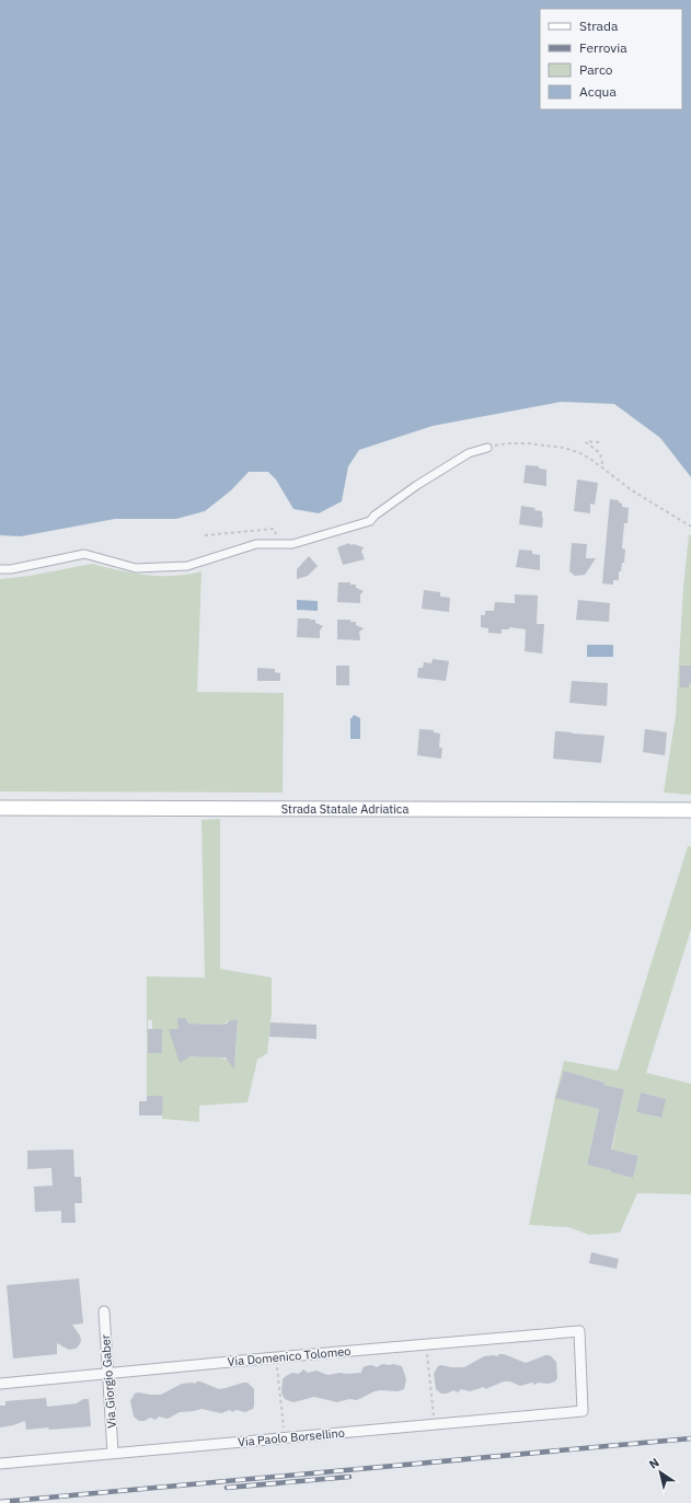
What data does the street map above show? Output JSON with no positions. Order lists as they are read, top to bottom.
{
  "streets": {
    "main road": ["Strada Statale Adriatica"],
    "street": ["Via Domenico Tolomeo", "Via Giorgio Gaber", "Via Paolo Borsellino"]
  },
  "crossings": [
    ["Via Domenico Tolomeo", "Via Giorgio Gaber"],
    ["Via Domenico Tolomeo", "Via Paolo Borsellino"],
    ["Via Giorgio Gaber", "Via Paolo Borsellino"]
  ],
  "legend": [
    "Strada",
    "Ferrovia",
    "Parco",
    "Acqua"
  ],
  "north": "top left"
}
